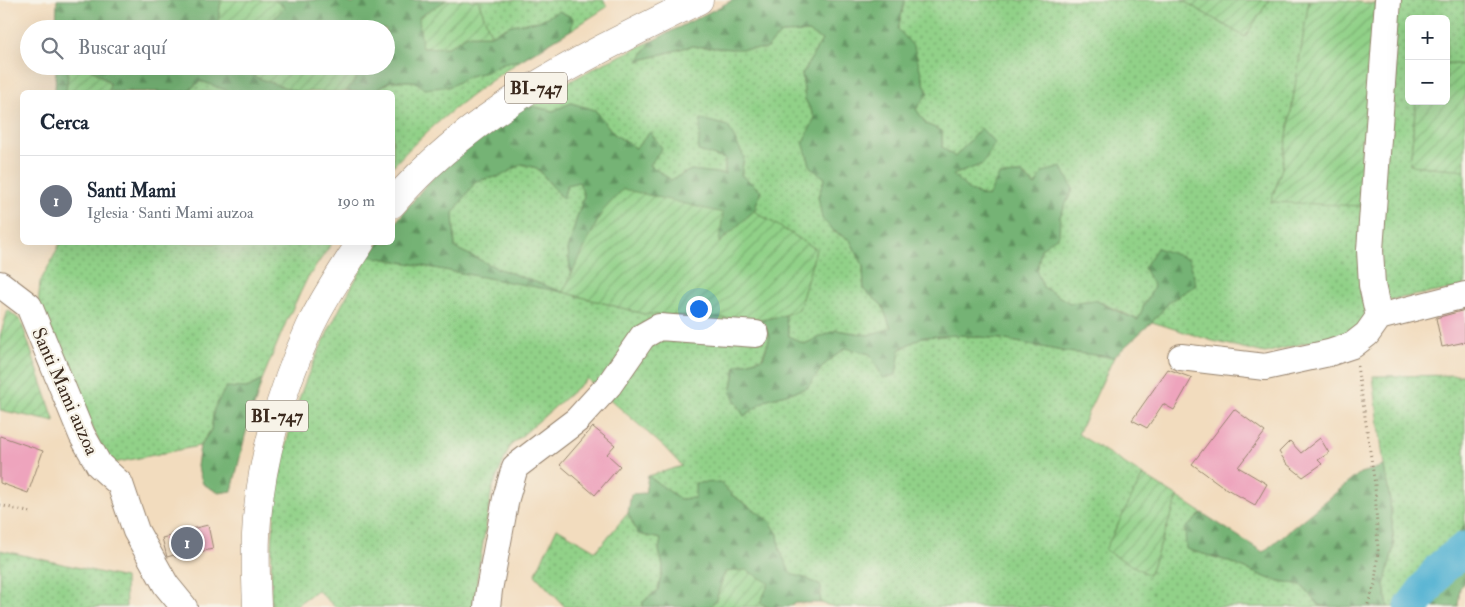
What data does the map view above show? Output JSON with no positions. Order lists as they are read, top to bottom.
{
  "streets": {
    "main road": ["BI-747"],
    "street": ["Santi Mami auzoa"]
  },
  "page": {
    "map_buttons": ["+", "−"],
    "search": "Buscar aquí",
    "heading": "Cerca",
    "list": [
      {
        "mark": "1",
        "name": "Santi Mami",
        "note": "Iglesia · Santi Mami auzoa",
        "value": "190 m"
      }
    ],
    "pins": "1"
  }
}
